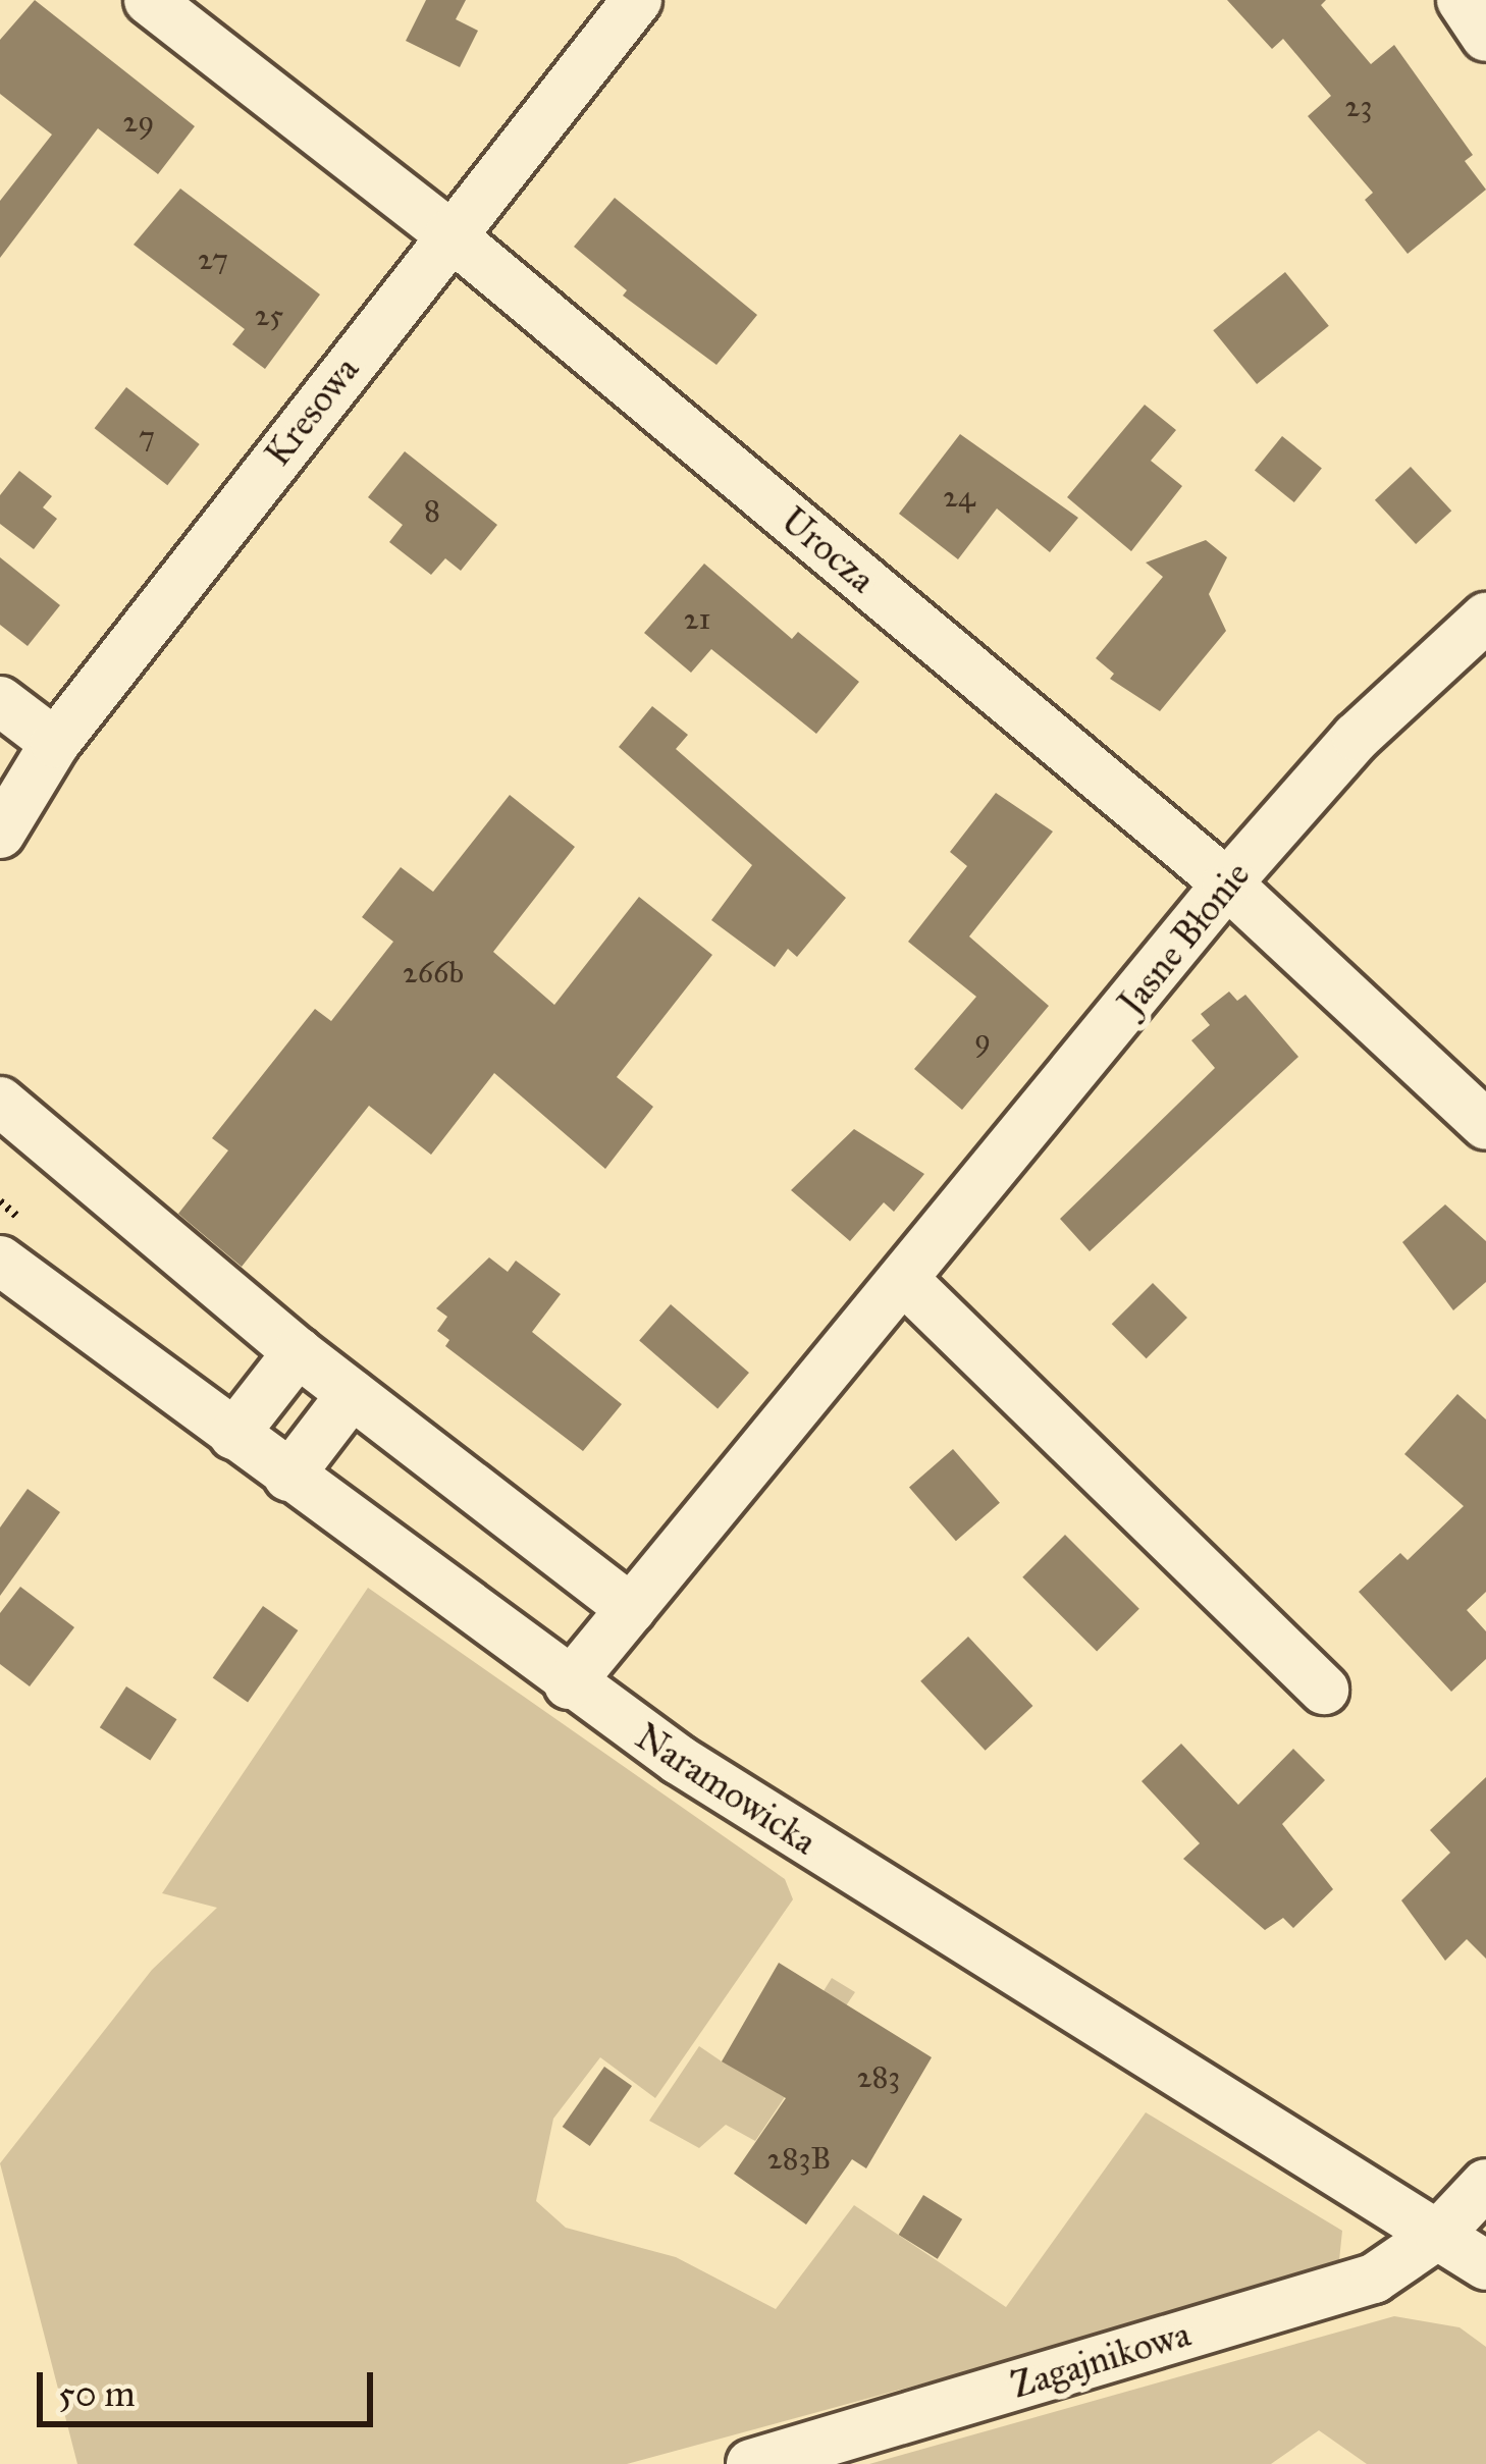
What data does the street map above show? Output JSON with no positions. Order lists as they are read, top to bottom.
{
  "streets": {
    "street": [
      "Kresowa",
      "Urocza",
      "Jasne Błonie",
      "Naramowicka",
      "Zagajnikowa"
    ]
  },
  "crossings": [
    ["Kresowa", "Urocza"],
    ["Urocza", "Jasne Błonie"],
    ["Jasne Błonie", "Naramowicka"],
    ["Naramowicka", "Zagajnikowa"]
  ],
  "house_numbers": [
    "23",
    "29",
    "27",
    "25",
    "7",
    "24",
    "8",
    "21",
    "266b",
    "9",
    "283",
    "283B"
  ],
  "scale_bar": "50 m"
}
